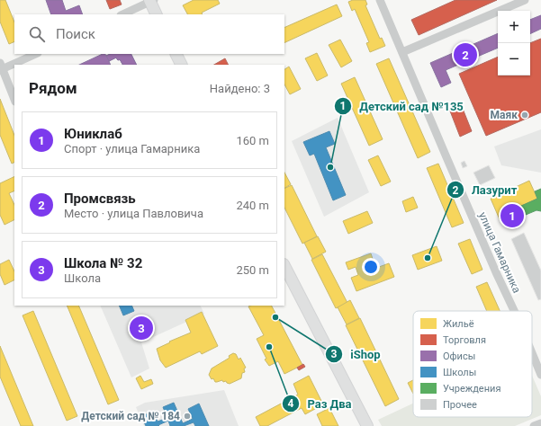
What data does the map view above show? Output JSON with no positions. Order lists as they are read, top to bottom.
{
  "streets": {
    "street": ["улица Гамарника"]
  },
  "places": [
    "Маяк",
    "Детский сад №135",
    "Лазурит",
    "iShop",
    "Раз Два",
    "Детский сад № 184"
  ],
  "legend": [
    "Жильё",
    "Торговля",
    "Офисы",
    "Школы",
    "Учреждения",
    "Прочее"
  ],
  "page": {
    "map_buttons": ["+", "−"],
    "search": "Поиск",
    "pins": ["2", "1", "3"],
    "heading": ["Рядом", "Найдено: 3"],
    "list": [
      {
        "mark": "1",
        "name": "Юниклаб",
        "note": "Спорт · улица Гамарника",
        "value": "160 m"
      },
      {
        "mark": "2",
        "name": "Промсвязь",
        "note": "Место · улица Павловича",
        "value": "240 m"
      },
      {
        "mark": "3",
        "name": "Школа № 32",
        "note": "Школа",
        "value": "250 m"
      }
    ]
  }
}
